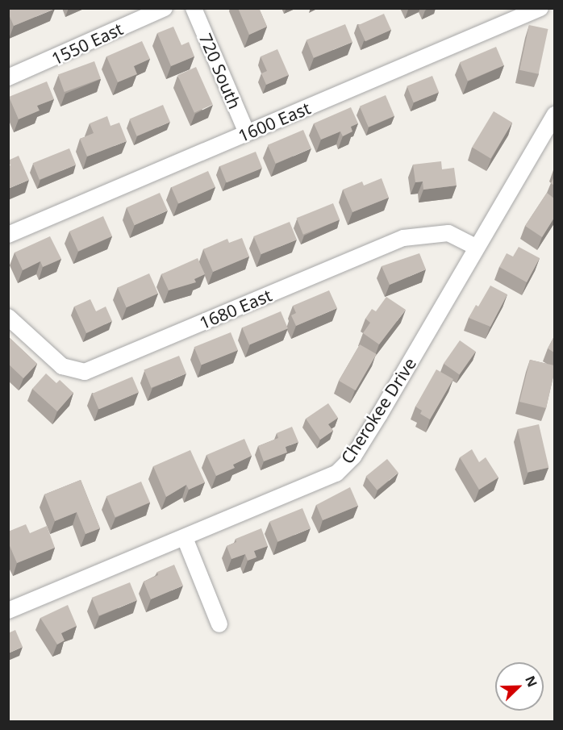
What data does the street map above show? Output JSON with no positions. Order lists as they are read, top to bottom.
{
  "streets": {
    "street": [
      "1550 East",
      "720 South",
      "1600 East",
      "1680 East",
      "Cherokee Drive"
    ]
  },
  "crossings": [
    ["720 South", "1600 East"],
    ["1680 East", "Cherokee Drive"]
  ],
  "north": "top right"
}
